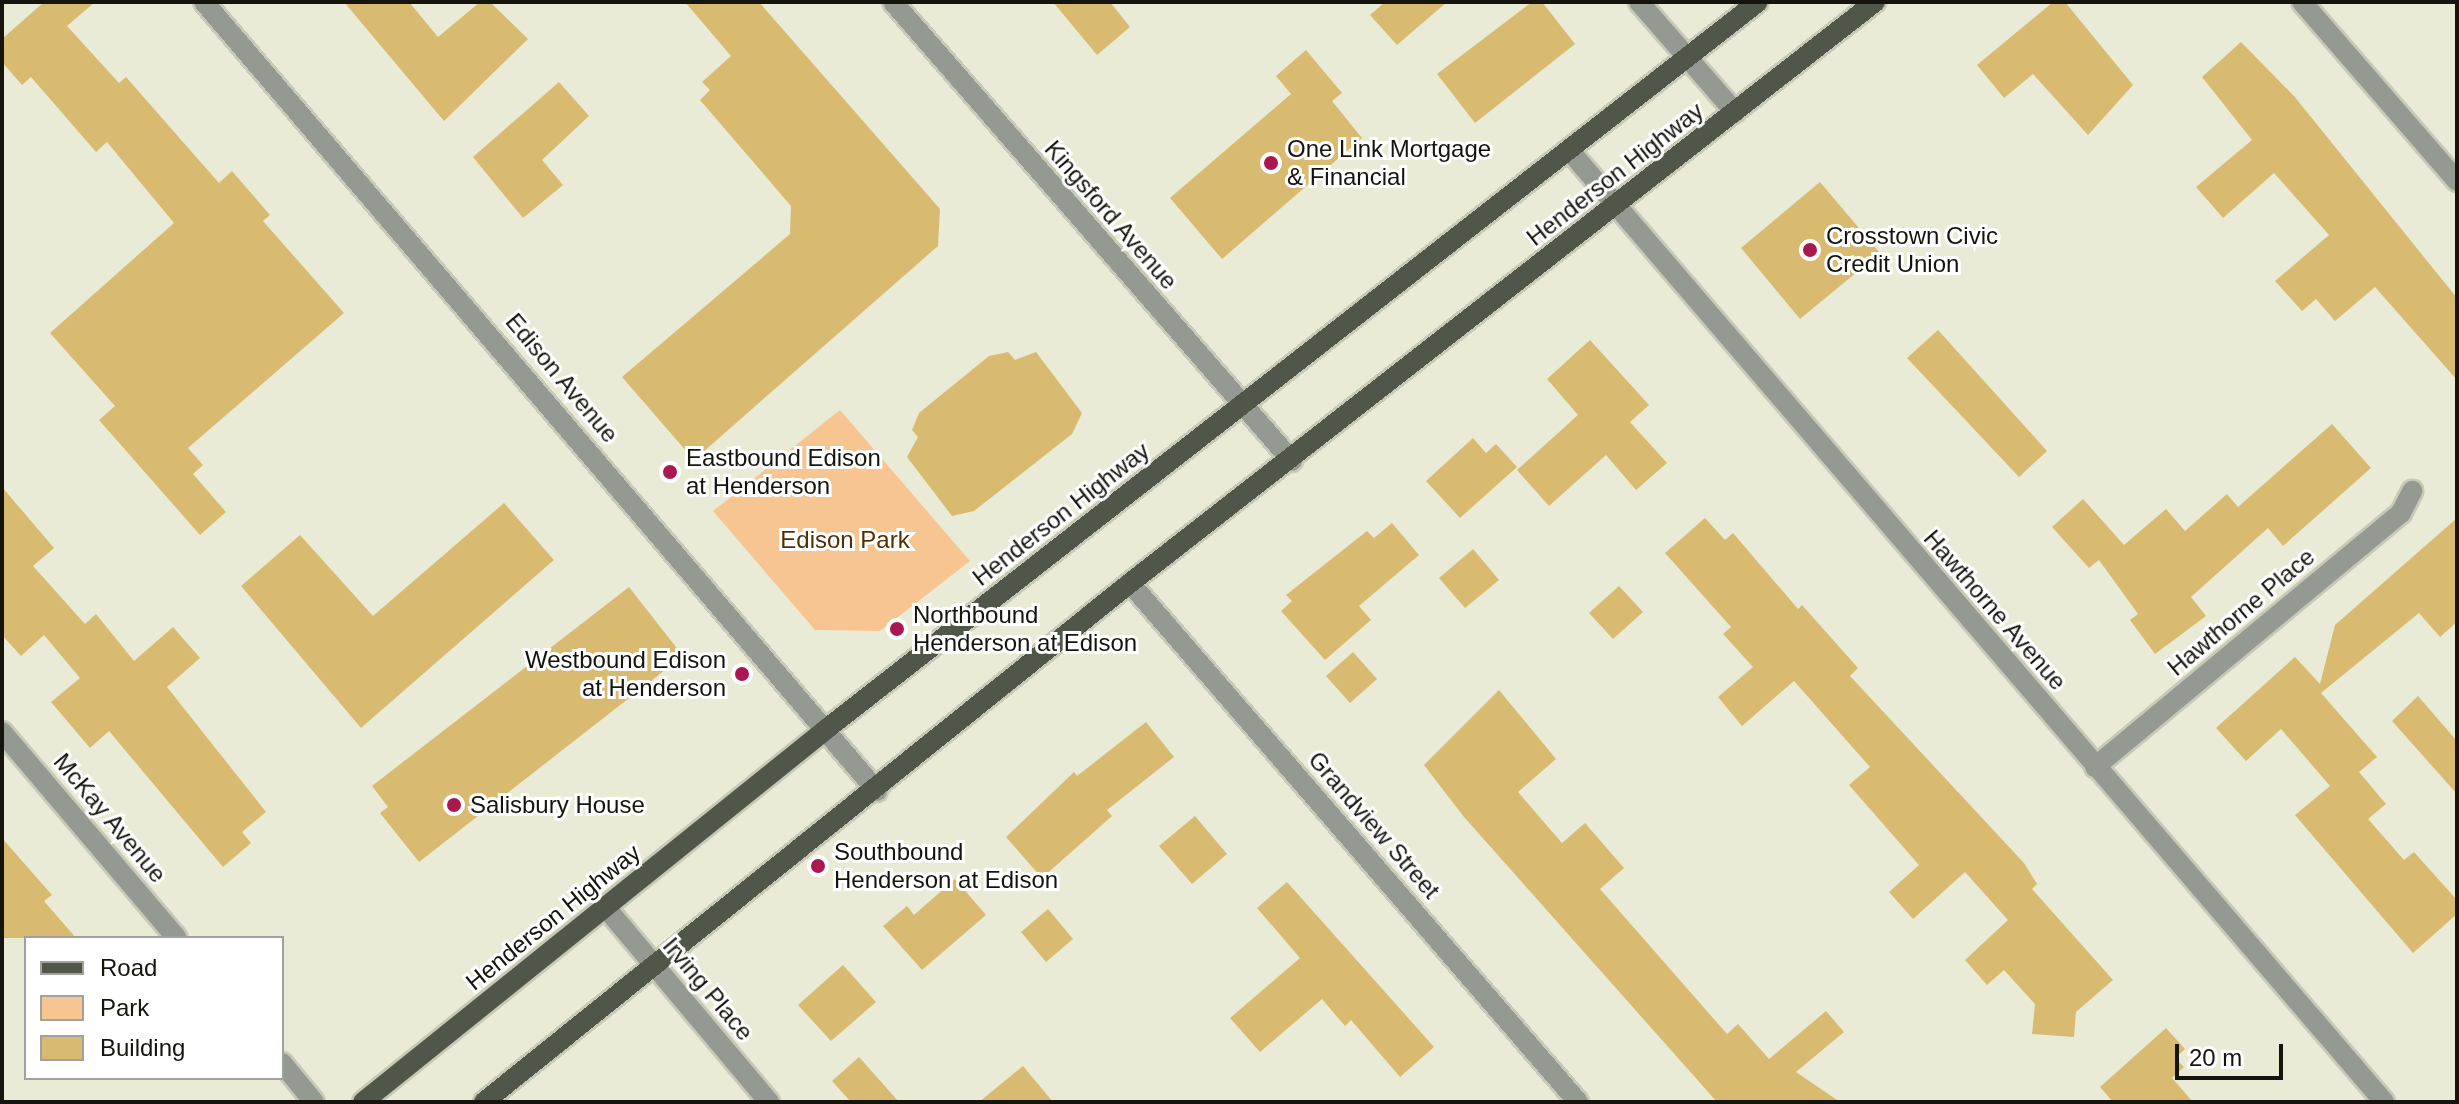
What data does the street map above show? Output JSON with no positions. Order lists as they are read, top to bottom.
{
  "streets": {
    "main road": ["Henderson Highway"],
    "street": [
      "Kingsford Avenue",
      "Edison Avenue",
      "Hawthorne Avenue",
      "Hawthorne Place",
      "McKay Avenue",
      "Grandview Street",
      "Irving Place"
    ]
  },
  "crossings": [
    ["Henderson Highway", "Kingsford Avenue"],
    ["Henderson Highway", "Edison Avenue"],
    ["Henderson Highway", "Hawthorne Avenue"],
    ["Henderson Highway", "Grandview Street"],
    ["Henderson Highway", "Irving Place"],
    ["Hawthorne Avenue", "Hawthorne Place"]
  ],
  "parks": ["Edison Park"],
  "places": [
    "One Link Mortgage & Financial",
    "Crosstown Civic Credit Union",
    "Eastbound Edison at Henderson",
    "Northbound Henderson at Edison",
    "Westbound Edison at Henderson",
    "Salisbury House",
    "Southbound Henderson at Edison"
  ],
  "legend": ["Road", "Park", "Building"],
  "scale_bar": "20 m"
}
